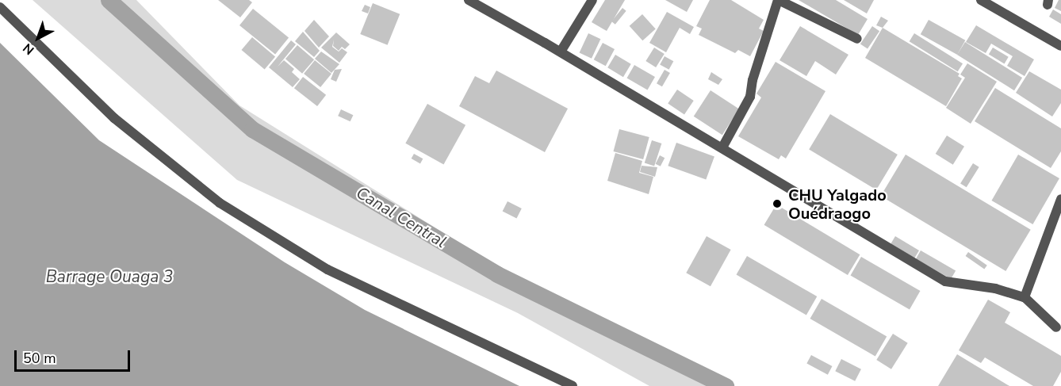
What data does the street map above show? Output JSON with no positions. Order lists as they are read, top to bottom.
{
  "water": ["Canal Central", "Barrage Ouaga 3"],
  "places": ["CHU Yalgado Ouédraogo"],
  "scale_bar": "50 m",
  "north": "bottom left"
}
